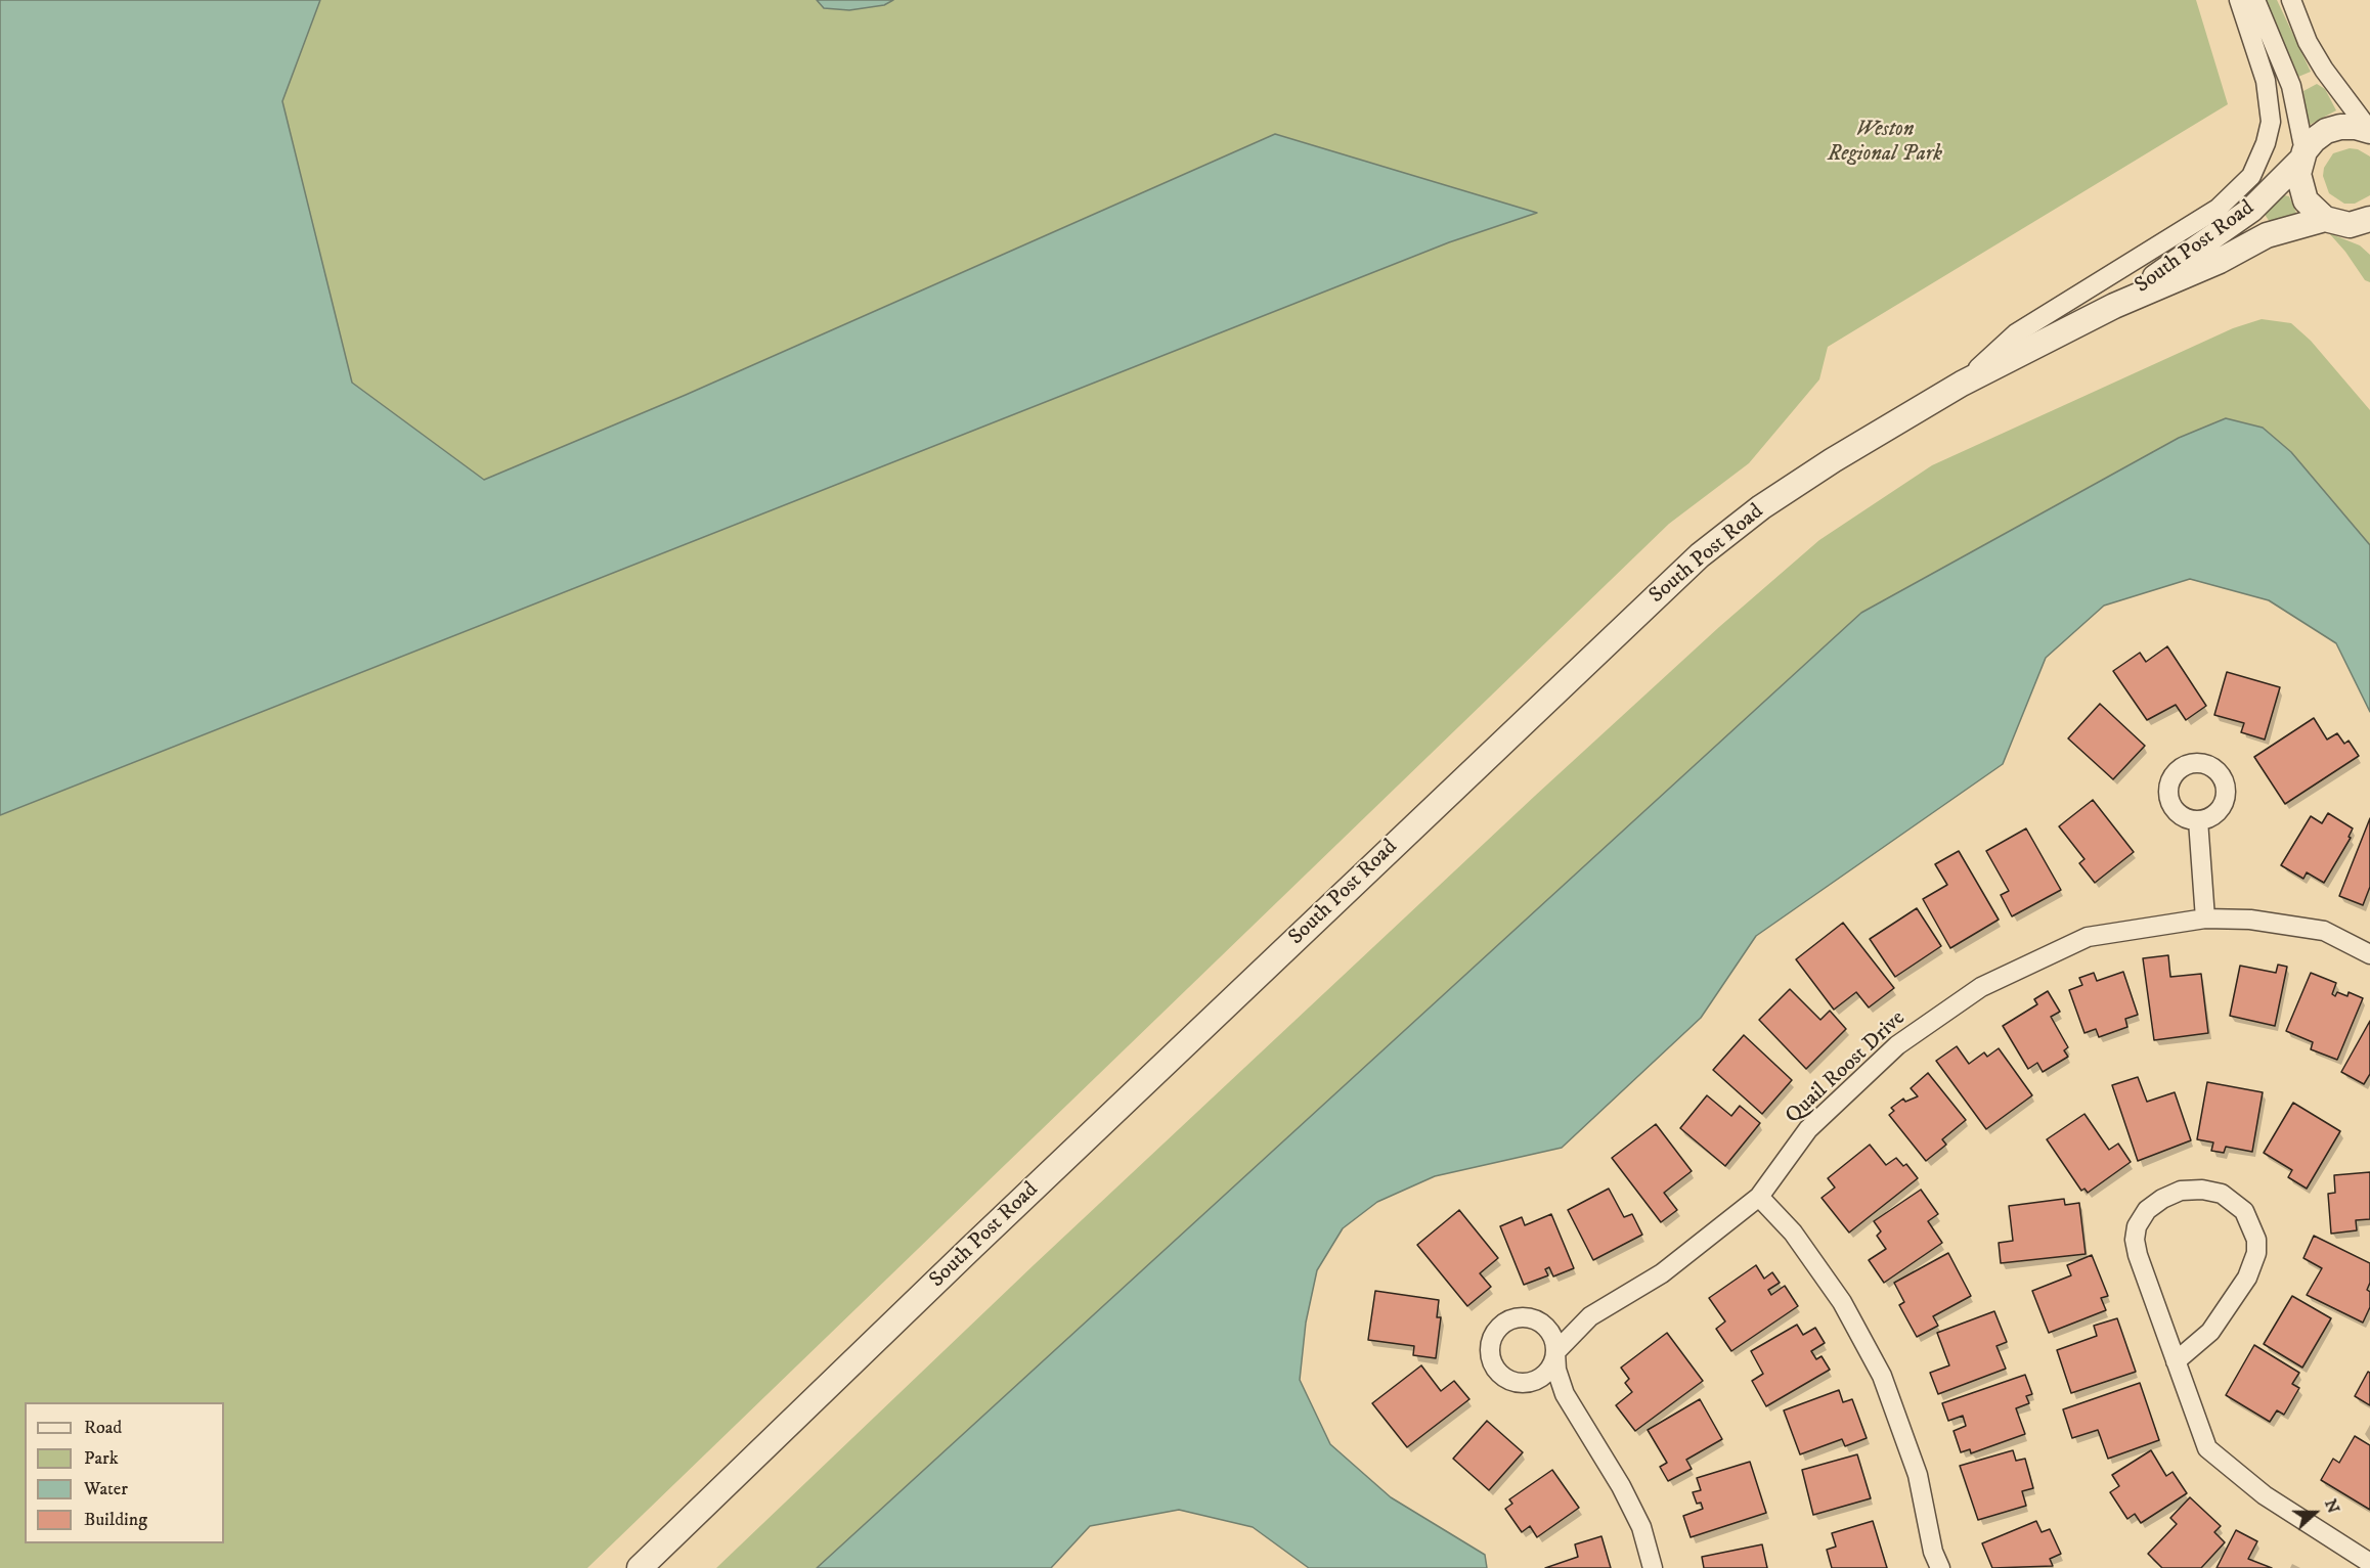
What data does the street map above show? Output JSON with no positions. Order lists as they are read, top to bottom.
{
  "streets": {
    "street": ["South Post Road", "Quail Roost Drive"]
  },
  "parks": ["Weston Regional Park"],
  "legend": [
    "Road",
    "Park",
    "Water",
    "Building"
  ],
  "north": "right"
}
